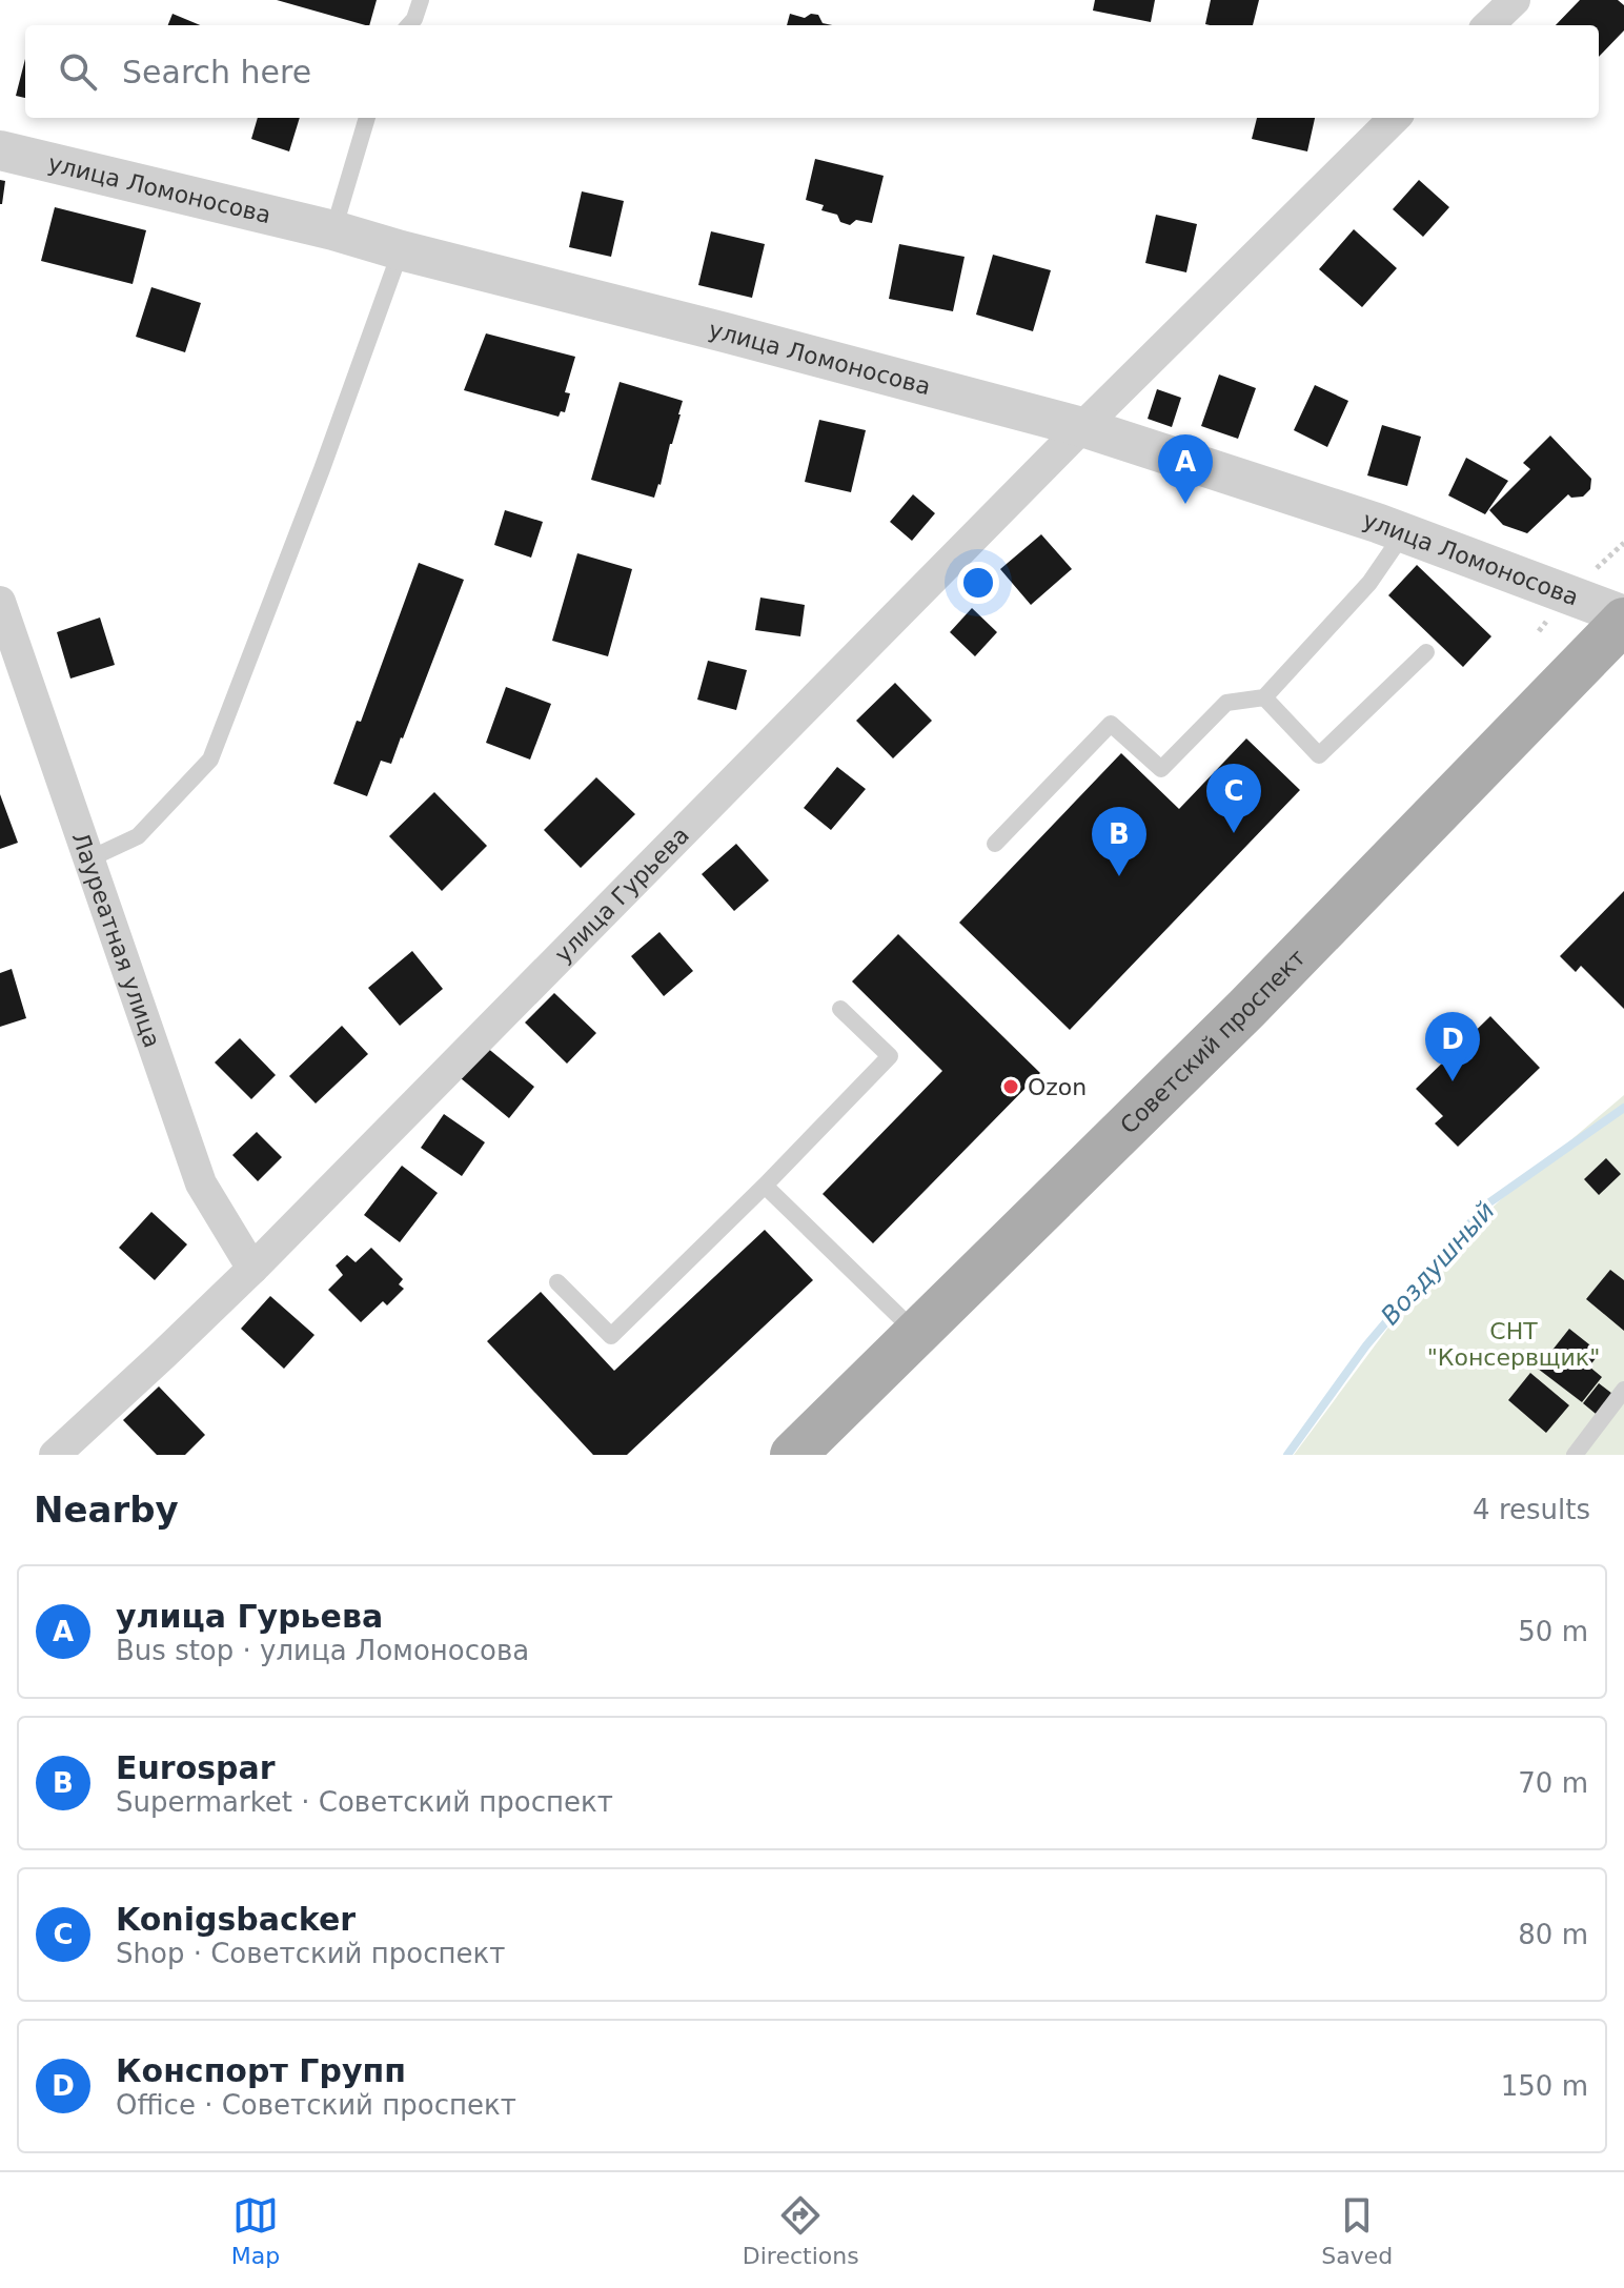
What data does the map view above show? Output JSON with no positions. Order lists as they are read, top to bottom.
{
  "streets": {
    "main road": ["Советский проспект"],
    "street": ["улица Ломоносова", "улица Гурьева", "Лауреатная улица"]
  },
  "crossings": [
    ["улица Ломоносова", "улица Гурьева"],
    ["улица Ломоносова", "Советский проспект"],
    ["улица Гурьева", "Лауреатная улица"]
  ],
  "water": ["Воздушный"],
  "parks": ["СНТ \"Консервщик\""],
  "places": ["Ozon"],
  "page": {
    "search": "Search here",
    "pins": [
      "A",
      "C",
      "B",
      "D"
    ],
    "heading": ["Nearby", "4 results"],
    "list": [
      {
        "mark": "A",
        "name": "улица Гурьева",
        "note": "Bus stop · улица Ломоносова",
        "value": "50 m"
      },
      {
        "mark": "B",
        "name": "Eurospar",
        "note": "Supermarket · Советский проспект",
        "value": "70 m"
      },
      {
        "mark": "C",
        "name": "Konigsbacker",
        "note": "Shop · Советский проспект",
        "value": "80 m"
      },
      {
        "mark": "D",
        "name": "Конспорт Групп",
        "note": "Office · Советский проспект",
        "value": "150 m"
      }
    ],
    "nav": ["Map", "Directions", "Saved"]
  }
}
